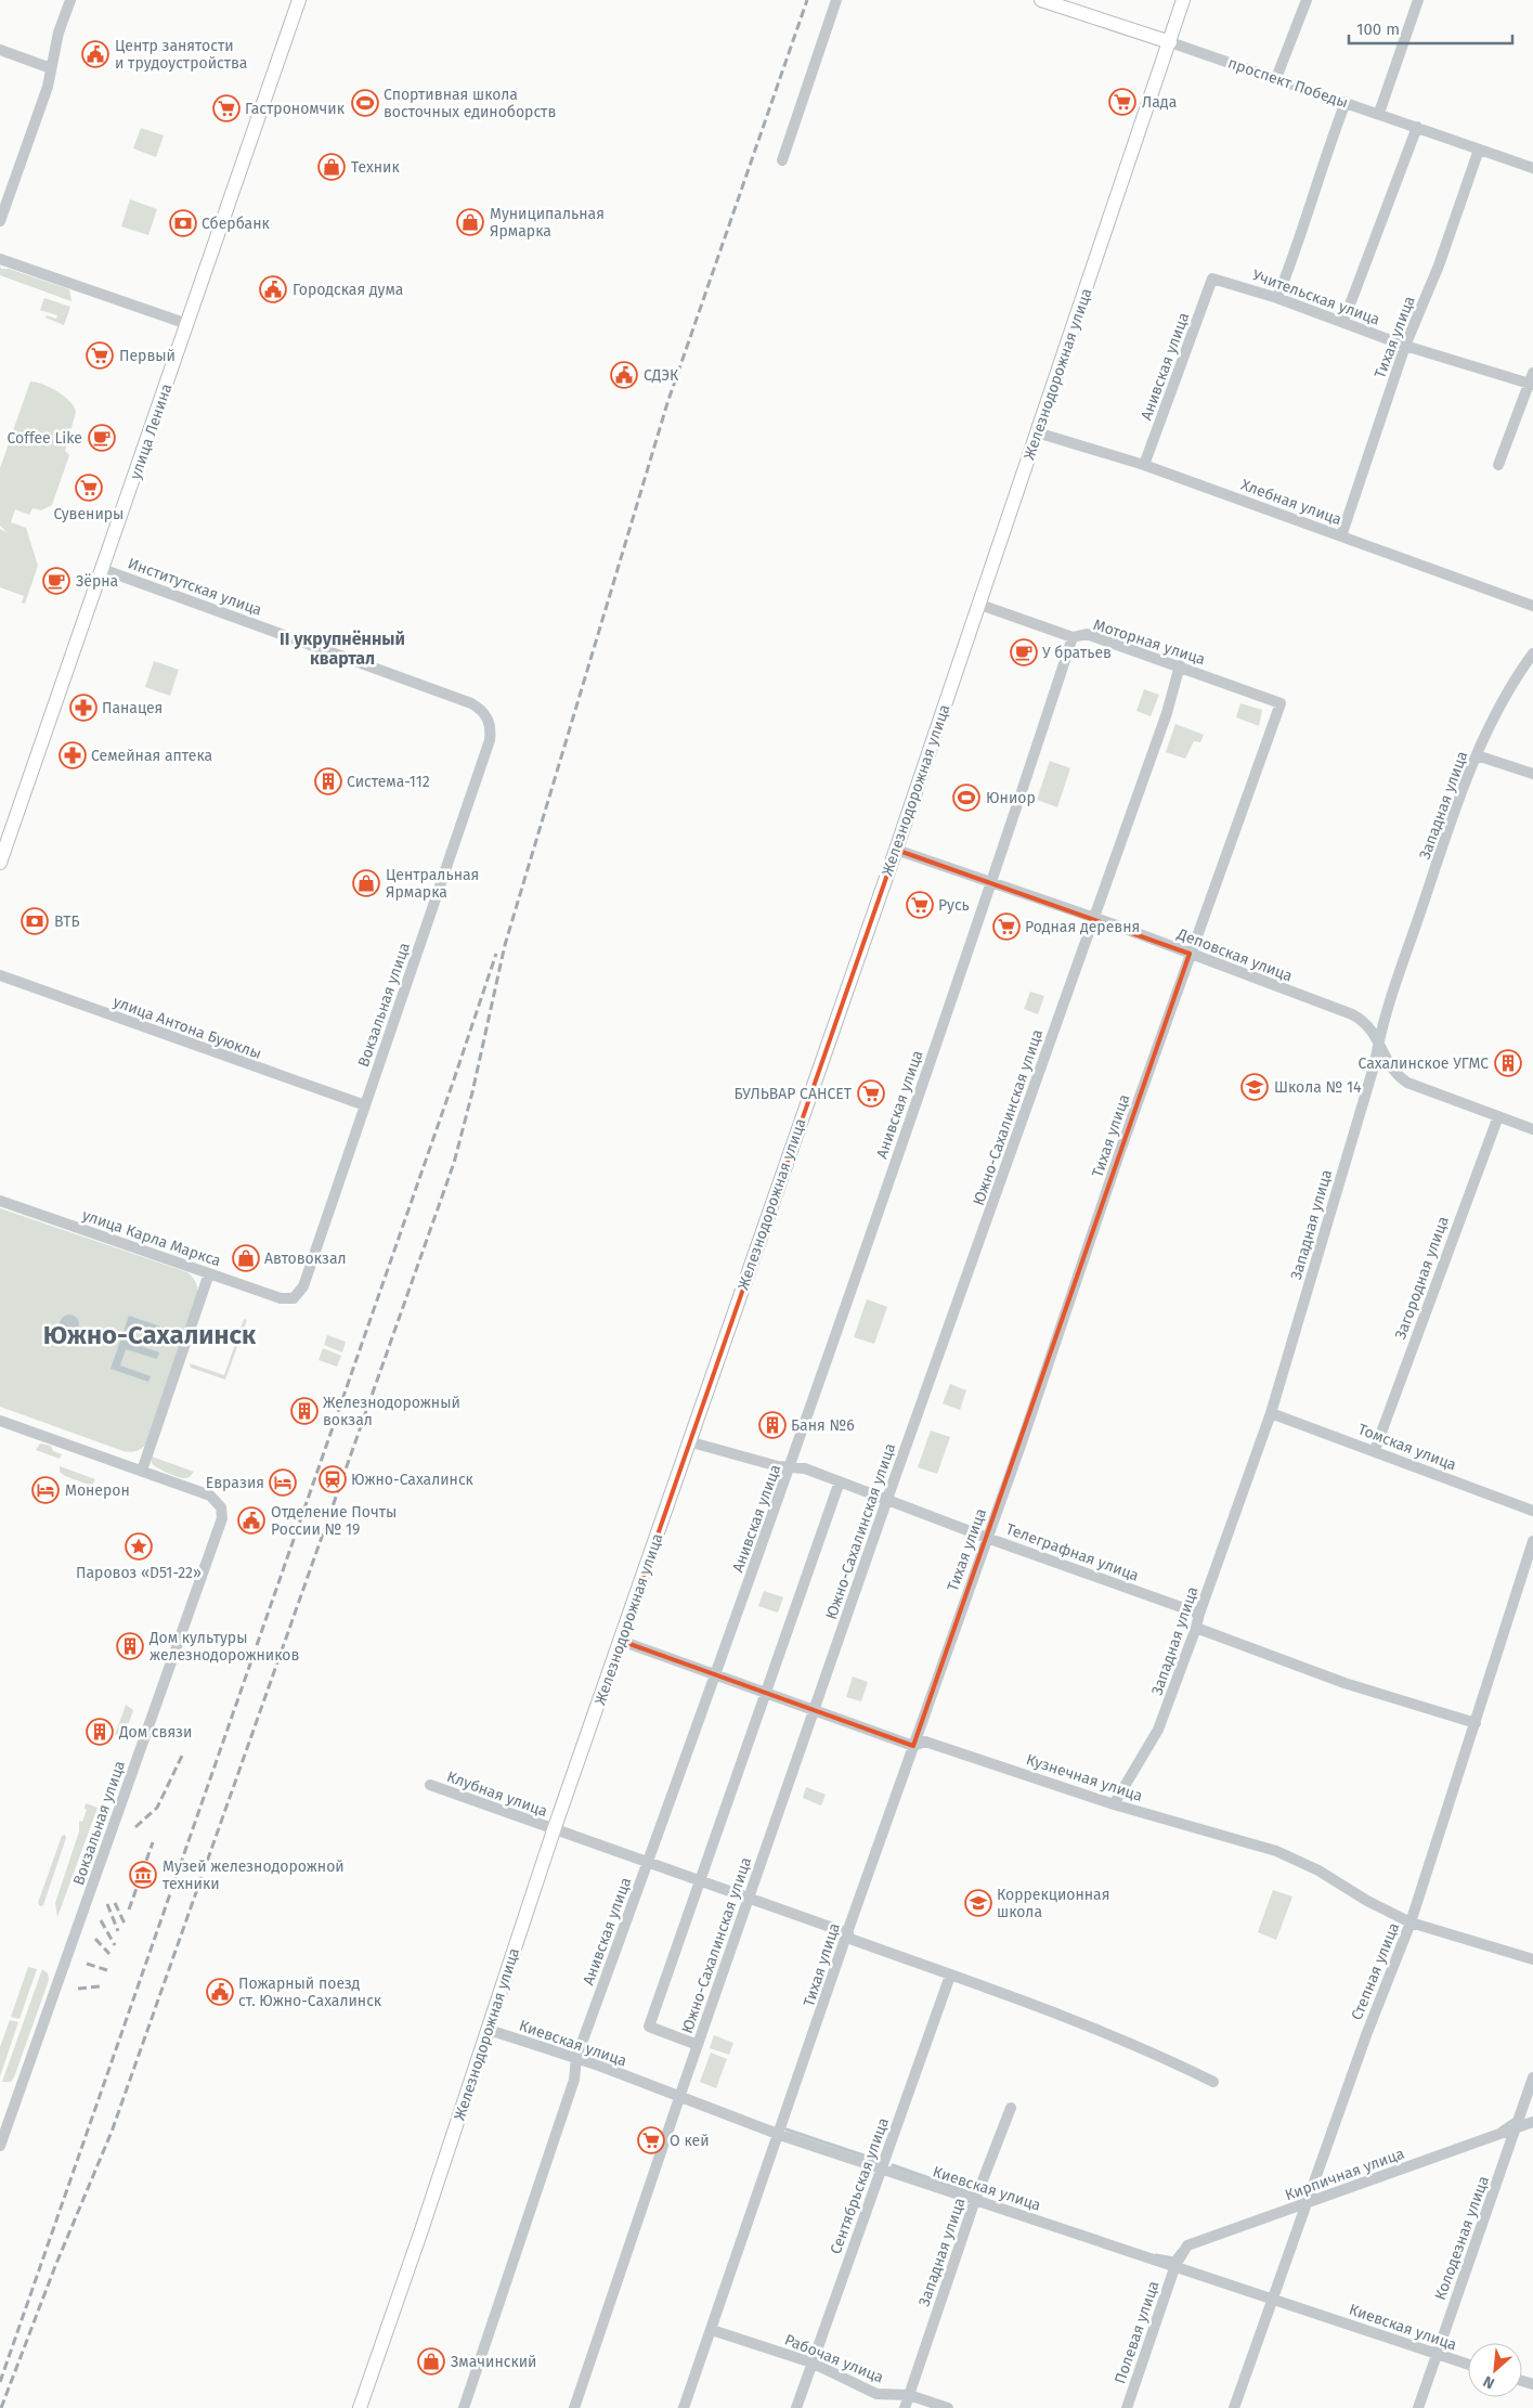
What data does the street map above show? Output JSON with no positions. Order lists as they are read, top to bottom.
{
  "streets": {
    "main road": ["проспект Победы", "Железнодорожная улица", "улица Ленина"],
    "street": [
      "Учительская улица",
      "Тихая улица",
      "Анивская улица",
      "Хлебная улица",
      "Институтская улица",
      "Моторная улица",
      "Западная улица",
      "Деповская улица",
      "Вокзальная улица",
      "улица Антона Буюклы",
      "Южно-Сахалинская улица",
      "улица Карла Маркса",
      "Загородная улица",
      "Томская улица",
      "Телеграфная улица",
      "Кузнечная улица",
      "Клубная улица",
      "Степная улица",
      "Киевская улица",
      "Кирпичная улица",
      "Сентябрьская улица",
      "Колодезная улица",
      "Полевая улица",
      "Рабочая улица"
    ]
  },
  "crossings": [
    ["проспект Победы", "Тихая улица"],
    ["проспект Победы", "Железнодорожная улица"],
    ["Учительская улица", "Тихая улица"],
    ["Учительская улица", "Анивская улица"],
    ["Тихая улица", "Хлебная улица"],
    ["Тихая улица", "Моторная улица"],
    ["Тихая улица", "Деповская улица"],
    ["Тихая улица", "Телеграфная улица"],
    ["Тихая улица", "Кузнечная улица"],
    ["Тихая улица", "Клубная улица"],
    ["Тихая улица", "Киевская улица"],
    ["Тихая улица", "Рабочая улица"],
    ["Анивская улица", "Хлебная улица"],
    ["Анивская улица", "Моторная улица"],
    ["Анивская улица", "Деповская улица"],
    ["Анивская улица", "Телеграфная улица"],
    ["Анивская улица", "Кузнечная улица"],
    ["Анивская улица", "Клубная улица"],
    ["Анивская улица", "Киевская улица"],
    ["Железнодорожная улица", "Хлебная улица"],
    ["Железнодорожная улица", "Моторная улица"],
    ["Железнодорожная улица", "Деповская улица"],
    ["Железнодорожная улица", "Телеграфная улица"],
    ["Железнодорожная улица", "Кузнечная улица"],
    ["Железнодорожная улица", "Клубная улица"],
    ["Железнодорожная улица", "Киевская улица"],
    ["улица Ленина", "Институтская улица"],
    ["Институтская улица", "Вокзальная улица"],
    ["Моторная улица", "Южно-Сахалинская улица"],
    ["Западная улица", "Деповская улица"],
    ["Западная улица", "Томская улица"],
    ["Западная улица", "Телеграфная улица"],
    ["Западная улица", "Кузнечная улица"],
    ["Западная улица", "Киевская улица"],
    ["Западная улица", "Рабочая улица"],
    ["Деповская улица", "Южно-Сахалинская улица"],
    ["Деповская улица", "Загородная улица"],
    ["Вокзальная улица", "улица Антона Буюклы"],
    ["Вокзальная улица", "улица Карла Маркса"],
    ["Южно-Сахалинская улица", "Телеграфная улица"],
    ["Южно-Сахалинская улица", "Кузнечная улица"],
    ["Южно-Сахалинская улица", "Клубная улица"],
    ["Южно-Сахалинская улица", "Киевская улица"],
    ["Загородная улица", "Томская улица"],
    ["Кузнечная улица", "Степная улица"],
    ["Клубная улица", "Сентябрьская улица"],
    ["Степная улица", "Киевская улица"],
    ["Степная улица", "Кирпичная улица"],
    ["Киевская улица", "Кирпичная улица"],
    ["Киевская улица", "Сентябрьская улица"],
    ["Киевская улица", "Колодезная улица"],
    ["Киевская улица", "Полевая улица"],
    ["Кирпичная улица", "Колодезная улица"],
    ["Кирпичная улица", "Полевая улица"],
    ["Сентябрьская улица", "Рабочая улица"]
  ],
  "districts": ["II укрупнённый квартал", "Южно-Сахалинск"],
  "places": {
    "public building": [
      "Центр занятости и трудоустройства",
      "Городская дума",
      "СДЭК",
      "Отделение Почты России № 19",
      "Пожарный поезд ст. Южно-Сахалинск"
    ],
    "supermarket": [
      "Лада",
      "Гастрономчик",
      "Первый",
      "Сувениры",
      "Русь",
      "Родная деревня",
      "БУЛЬВАР САНСЕТ",
      "О кей"
    ],
    "sports": ["Спортивная школа восточных единоборств", "Юниор"],
    "shop": [
      "Техник",
      "Муниципальная Ярмарка",
      "Центральная Ярмарка",
      "Автовокзал",
      "Змачинский"
    ],
    "bank": ["Сбербанк", "ВТБ"],
    "cafe": ["Coffee Like", "Зёрна", "У братьев"],
    "pharmacy": ["Панацея", "Семейная аптека"],
    "building": [
      "Система-112",
      "Сахалинское УГМС",
      "Железнодорожный вокзал",
      "Баня №6",
      "Дом культуры железнодорожников",
      "Дом связи"
    ],
    "school or university": ["Школа № 14", "Коррекционная школа"],
    "station": ["Южно-Сахалинск"],
    "hotel": ["Евразия", "Монерон"],
    "place": ["Паровоз «D51-22»"],
    "museum": ["Музей железнодорожной техники"]
  },
  "scale_bar": "100 m",
  "north": "bottom left"
}
